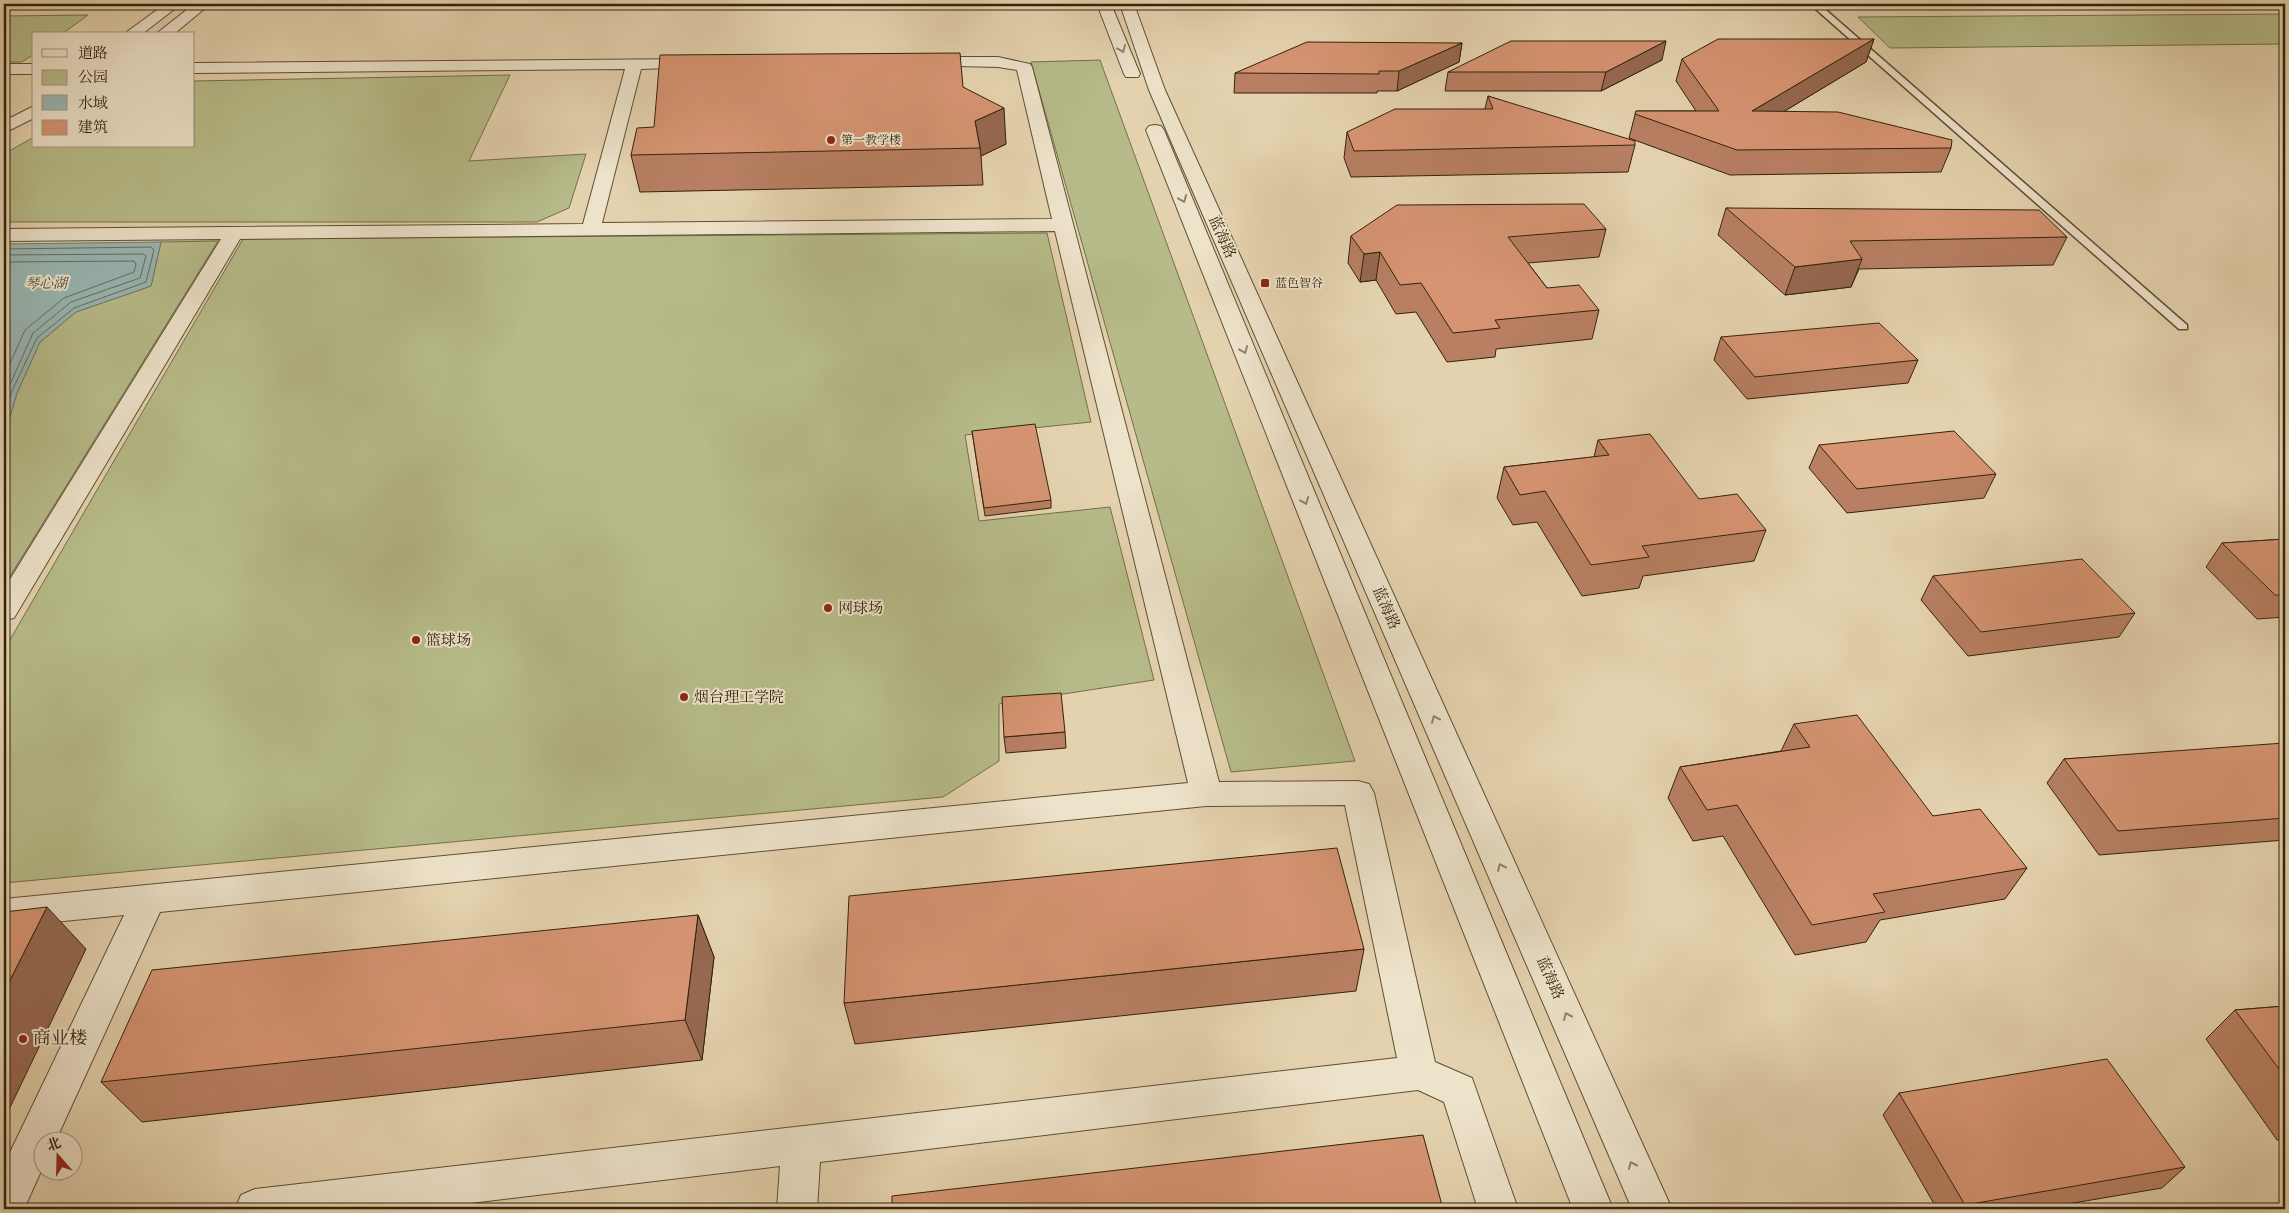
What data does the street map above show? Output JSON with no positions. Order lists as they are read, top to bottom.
{
  "streets": {
    "street": ["蓝海路"]
  },
  "water": ["琴心湖"],
  "places": {
    "other": [
      "第一教学楼",
      "网球场",
      "篮球场",
      "烟台理工学院",
      "商业楼"
    ],
    "transit": ["蓝色智谷"]
  },
  "legend": [
    "道路",
    "公园",
    "水域",
    "建筑"
  ],
  "north": "top"
}
